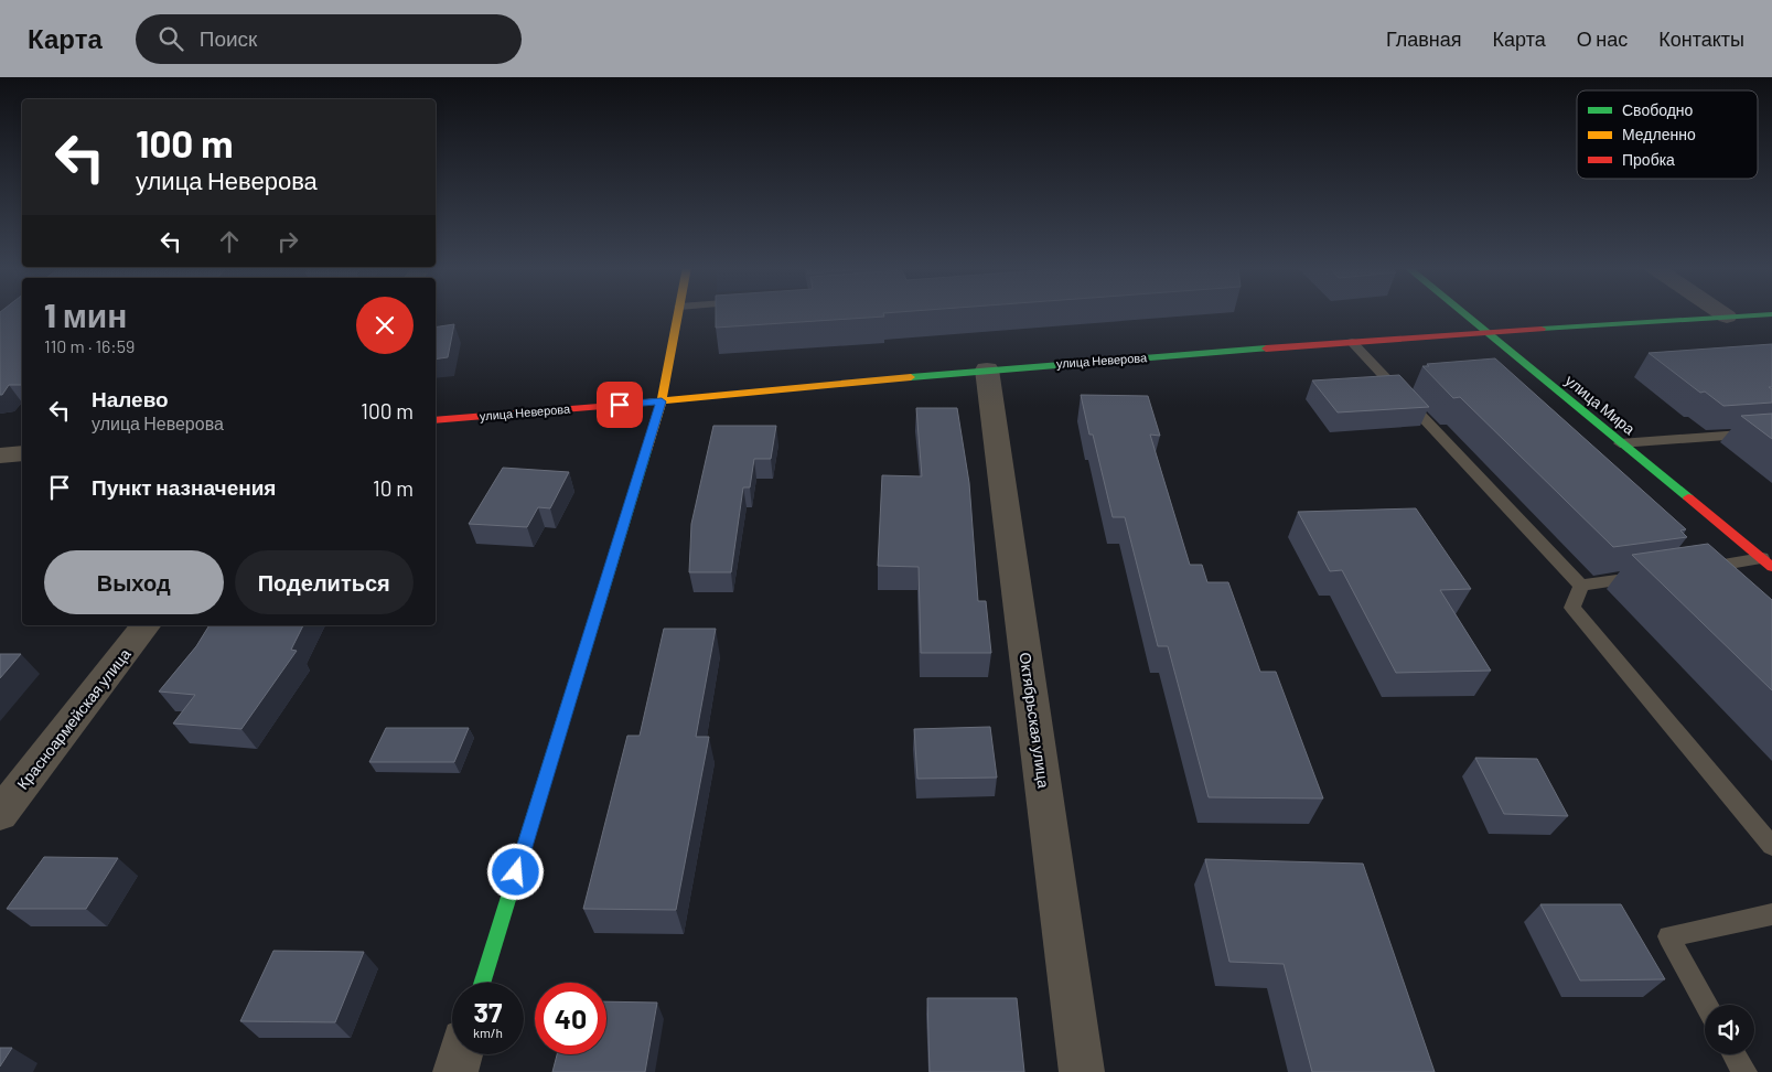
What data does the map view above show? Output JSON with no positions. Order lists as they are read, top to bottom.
{
  "streets": {
    "street": [
      "улица Неверова",
      "улица Мира",
      "Красноармейская улица",
      "Октябрьская улица"
    ]
  },
  "crossings": [
    ["улица Неверова", "улица Мира"],
    ["улица Неверова", "Октябрьская улица"]
  ],
  "legend": ["Свободно", "Медленно", "Пробка"],
  "page": {
    "header": "Карта",
    "search": "Поиск",
    "nav": [
      "Главная",
      "Карта",
      "О нас",
      "Контакты"
    ],
    "turn": ["100 m", "улица Неверова"],
    "heading": ["1 мин", "110 m · 16:59"],
    "list": [
      {
        "name": "Налево",
        "note": "улица Неверова",
        "value": "100 m"
      },
      {
        "name": "Пункт назначения",
        "value": "10 m"
      }
    ],
    "buttons": ["Выход", "Поделиться"],
    "speed": "37 km/h",
    "limit": "40"
  }
}
